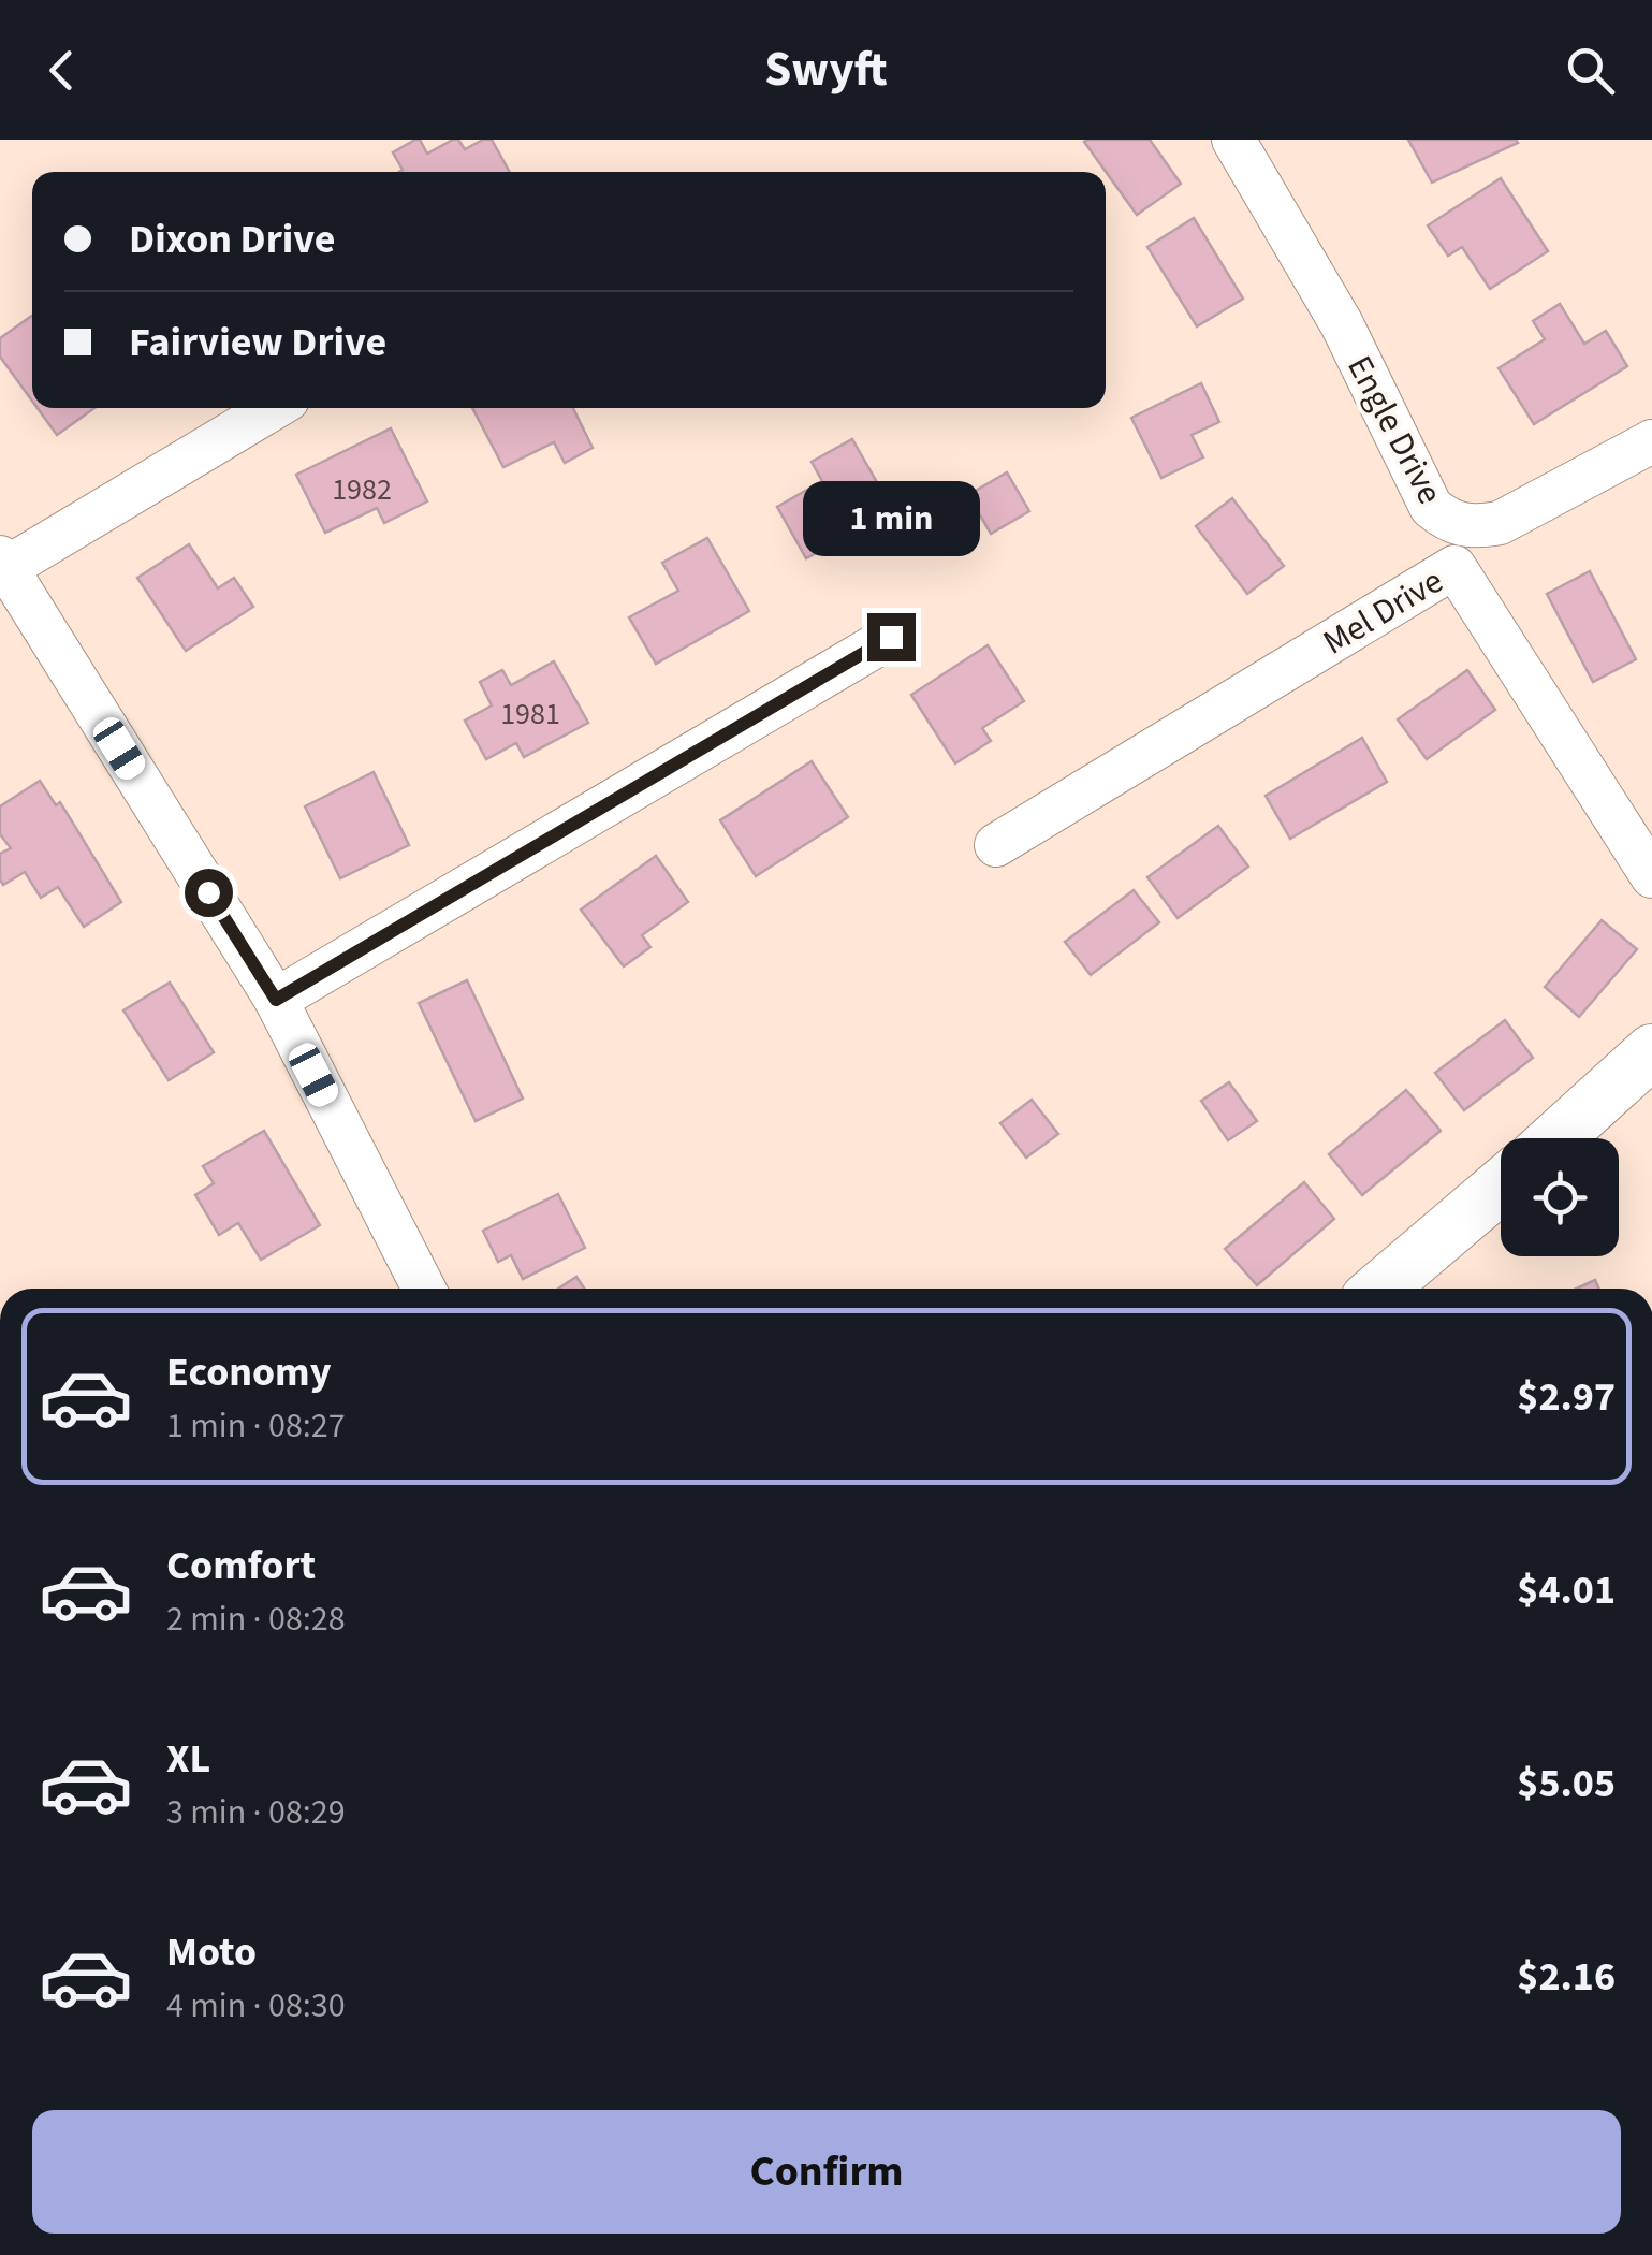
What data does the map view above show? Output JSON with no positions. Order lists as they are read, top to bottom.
{
  "streets": {
    "street": ["Engle Drive", "Mel Drive"]
  },
  "house_numbers": ["1982", "1981"],
  "page": {
    "header": "Swyft",
    "banner": ["Dixon Drive", "Fairview Drive"],
    "bubble": "1 min",
    "list": [
      {
        "name": "Economy",
        "note": "1 min · 08:27",
        "value": "$2.97"
      },
      {
        "name": "Comfort",
        "note": "2 min · 08:28",
        "value": "$4.01"
      },
      {
        "name": "XL",
        "note": "3 min · 08:29",
        "value": "$5.05"
      },
      {
        "name": "Moto",
        "note": "4 min · 08:30",
        "value": "$2.16"
      }
    ],
    "buttons": "Confirm"
  }
}
